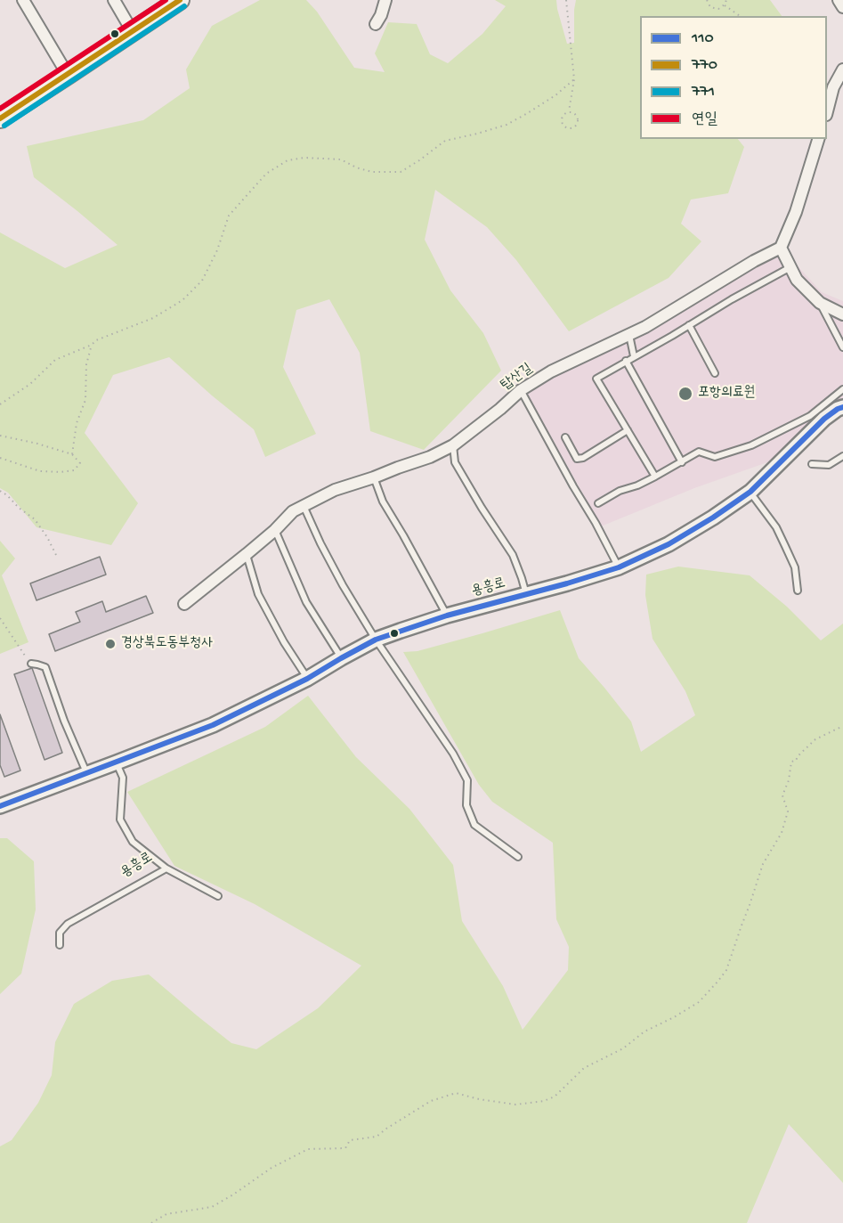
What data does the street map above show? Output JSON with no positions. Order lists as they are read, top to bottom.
{
  "streets": {
    "street": ["탑산길", "용흥로"]
  },
  "places": ["포항의료원", "경상북도동부청사"],
  "lines": [
    "transit line 770",
    "transit line 연일",
    "transit line 771",
    "transit line 110"
  ],
  "legend": [
    "110",
    "770",
    "771",
    "연일"
  ]
}
